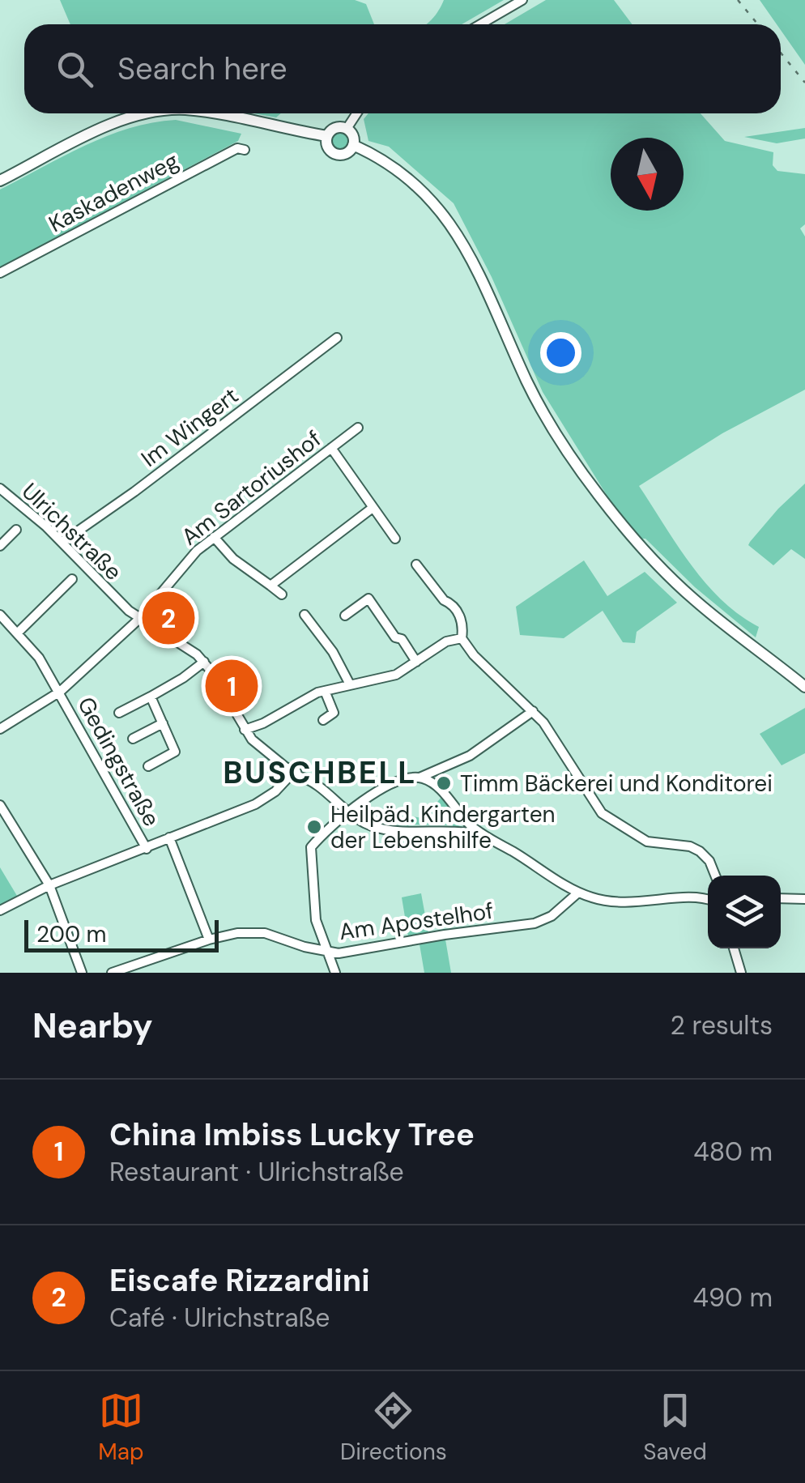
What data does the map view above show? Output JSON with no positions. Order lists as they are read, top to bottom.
{
  "streets": {
    "street": [
      "Kaskadenweg",
      "Im Wingert",
      "Am Sartoriushof",
      "Ulrichstraße",
      "Gedingstraße",
      "Am Apostelhof"
    ]
  },
  "crossings": [
    ["Im Wingert", "Ulrichstraße"],
    ["Am Sartoriushof", "Ulrichstraße"],
    ["Am Sartoriushof", "Gedingstraße"]
  ],
  "districts": ["BUSCHBELL"],
  "places": ["Timm Bäckerei und Konditorei", "Heilpäd. Kindergarten der Lebenshilfe"],
  "scale_bar": "200 m",
  "north": "bottom",
  "page": {
    "search": "Search here",
    "pins": ["2", "1"],
    "scale": "200 m",
    "heading": ["Nearby", "2 results"],
    "list": [
      {
        "mark": "1",
        "name": "China Imbiss Lucky Tree",
        "note": "Restaurant · Ulrichstraße",
        "value": "480 m"
      },
      {
        "mark": "2",
        "name": "Eiscafe Rizzardini",
        "note": "Café · Ulrichstraße",
        "value": "490 m"
      }
    ],
    "nav": ["Map", "Directions", "Saved"]
  }
}
